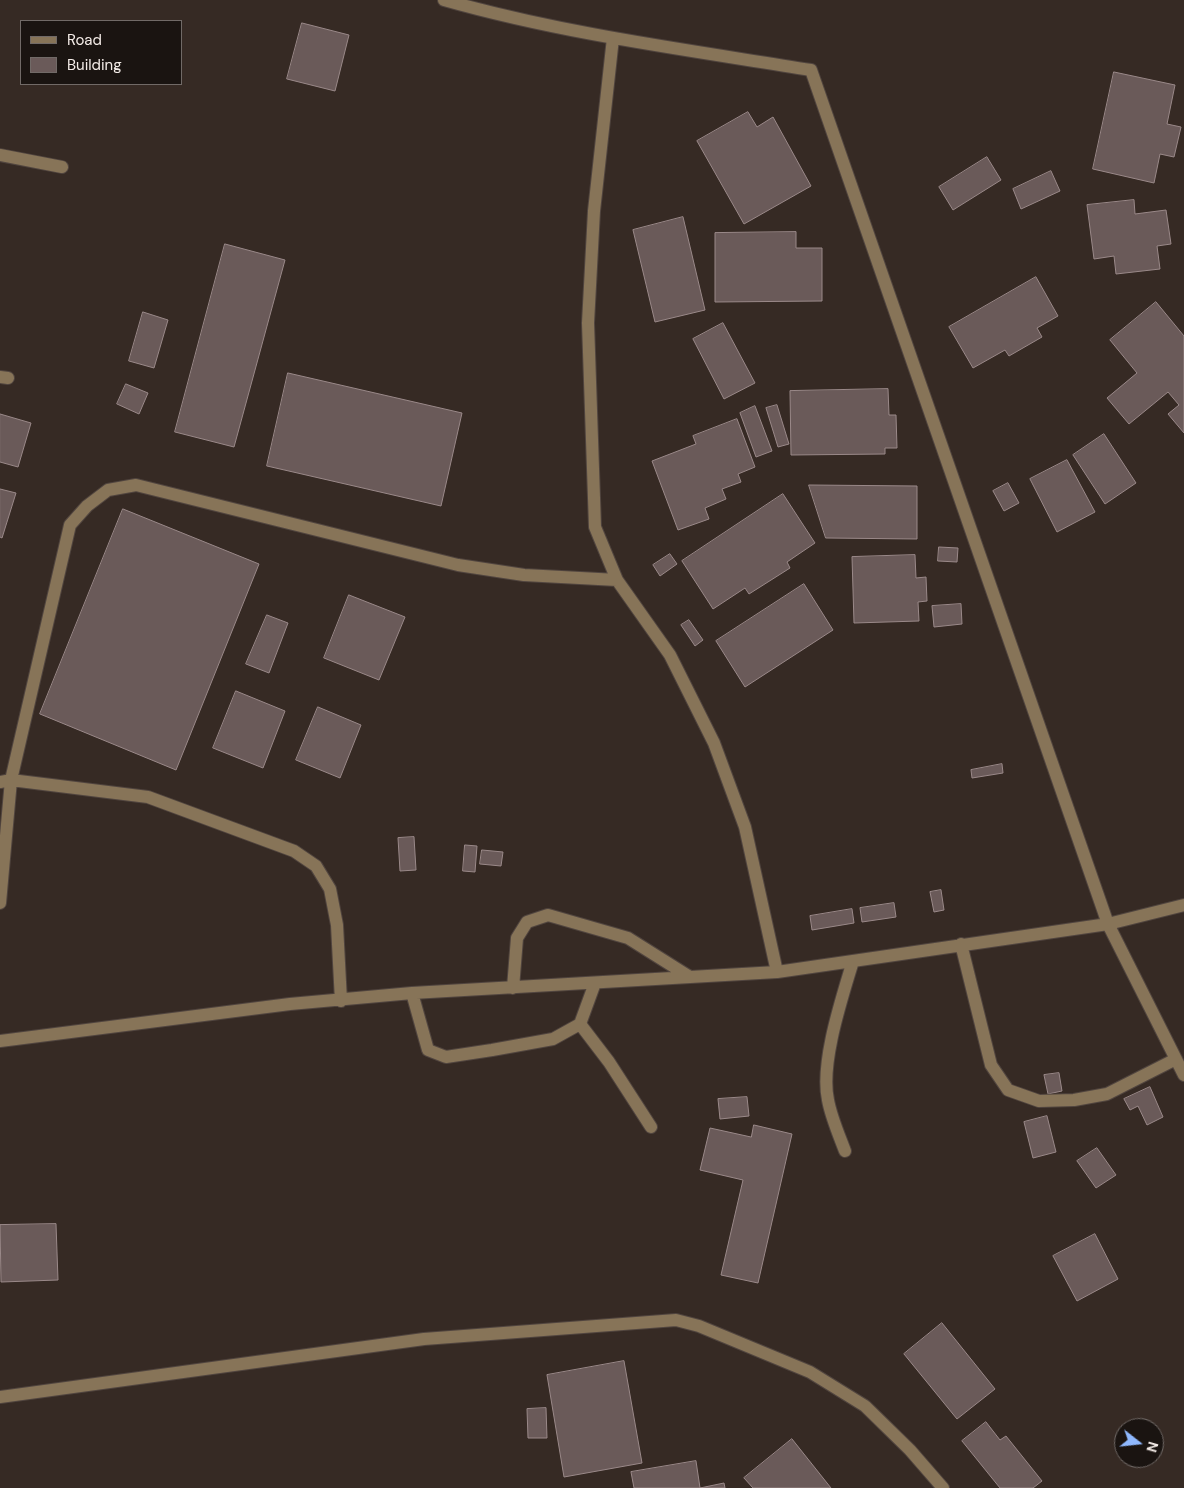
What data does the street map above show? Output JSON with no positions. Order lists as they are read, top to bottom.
{
  "legend": ["Road", "Building"],
  "north": "right"
}
